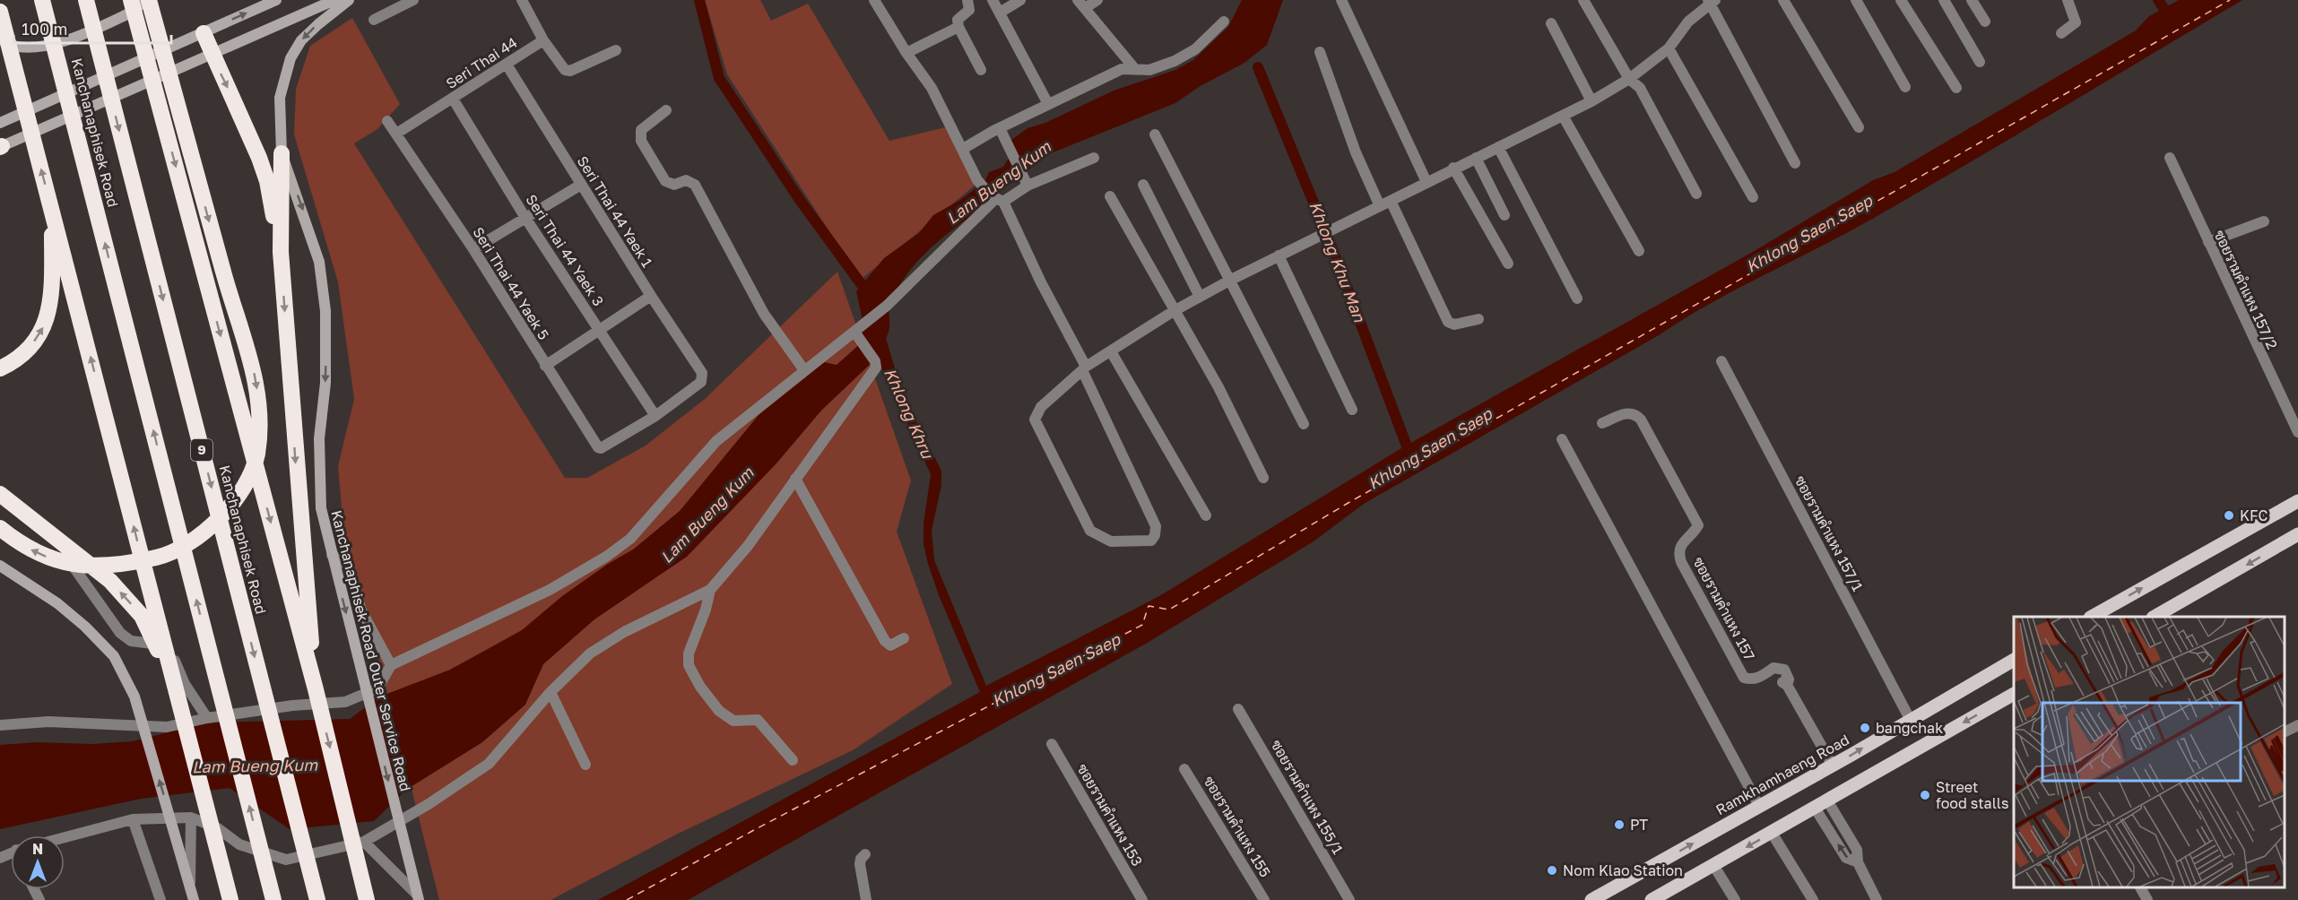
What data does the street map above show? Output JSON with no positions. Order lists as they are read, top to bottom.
{
  "streets": {
    "highway": ["Kanchanaphisek Road", "9"],
    "main road": ["Kanchanaphisek Road Outer Service Road", "Ramkhamhaeng Road"],
    "street": [
      "Seri Thai 44",
      "Seri Thai 44 Yaek 1",
      "Seri Thai 44 Yaek 3",
      "Seri Thai 44 Yaek 5",
      "ซอยรามคำแหง 157/2",
      "ซอยรามคำแหง 157/1",
      "ซอยรามคำแหง 157",
      "ซอยรามคำแหง 155/1",
      "ซอยรามคำแหง 153",
      "ซอยรามคำแหง 155"
    ]
  },
  "crossings": [
    ["Seri Thai 44", "Seri Thai 44 Yaek 1"],
    ["Seri Thai 44", "Seri Thai 44 Yaek 3"],
    ["Seri Thai 44", "Seri Thai 44 Yaek 5"],
    ["Seri Thai 44 Yaek 1", "Seri Thai 44 Yaek 3"],
    ["Seri Thai 44 Yaek 1", "Seri Thai 44 Yaek 5"],
    ["Seri Thai 44 Yaek 3", "Seri Thai 44 Yaek 5"],
    ["ซอยรามคำแหง 157/1", "Ramkhamhaeng Road"],
    ["ซอยรามคำแหง 157", "Ramkhamhaeng Road"]
  ],
  "one_way": ["Kanchanaphisek Road Outer Service Road"],
  "water": [
    "Lam Bueng Kum",
    "Khlong Saen Saep",
    "Khlong Khu Man",
    "Khlong Khru"
  ],
  "places": [
    "KFC",
    "bangchak",
    "Street food stalls",
    "PT",
    "Nom Klao Station"
  ],
  "scale_bar": "100 m",
  "north": "top"
}
